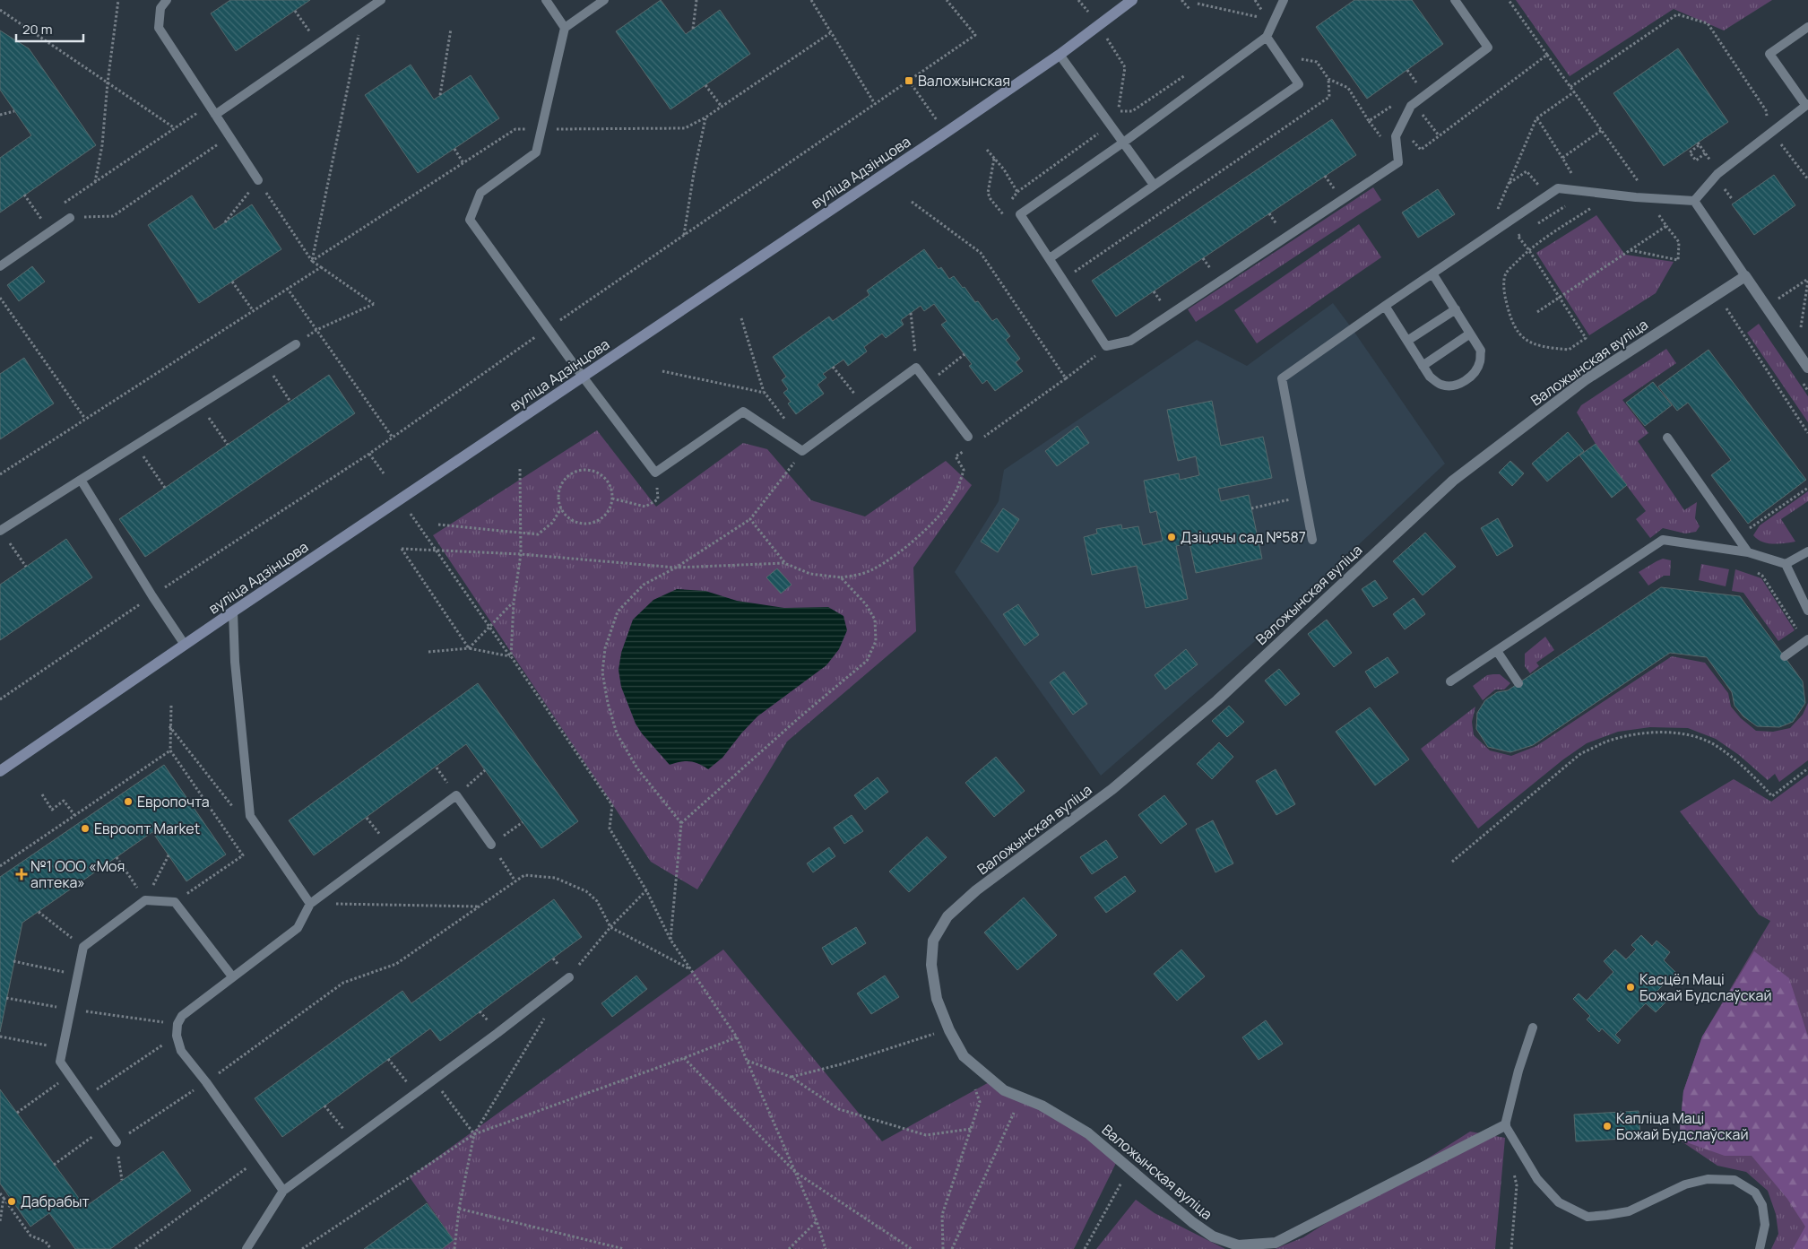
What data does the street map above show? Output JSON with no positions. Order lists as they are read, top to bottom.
{
  "streets": {
    "main road": ["вуліца Адзінцова"],
    "street": ["Валожынская вуліца"]
  },
  "places": {
    "transit": ["Валожынская"],
    "other": [
      "Дзіцячы сад №587",
      "Европочта",
      "Евроопт Market",
      "Касцёл Маці Божай Будслаўскай",
      "Капліца Маці Божай Будслаўскай",
      "Дабрабыт"
    ],
    "health": ["№1 ООО «Моя аптека»"]
  },
  "scale_bar": "20 m"
}
